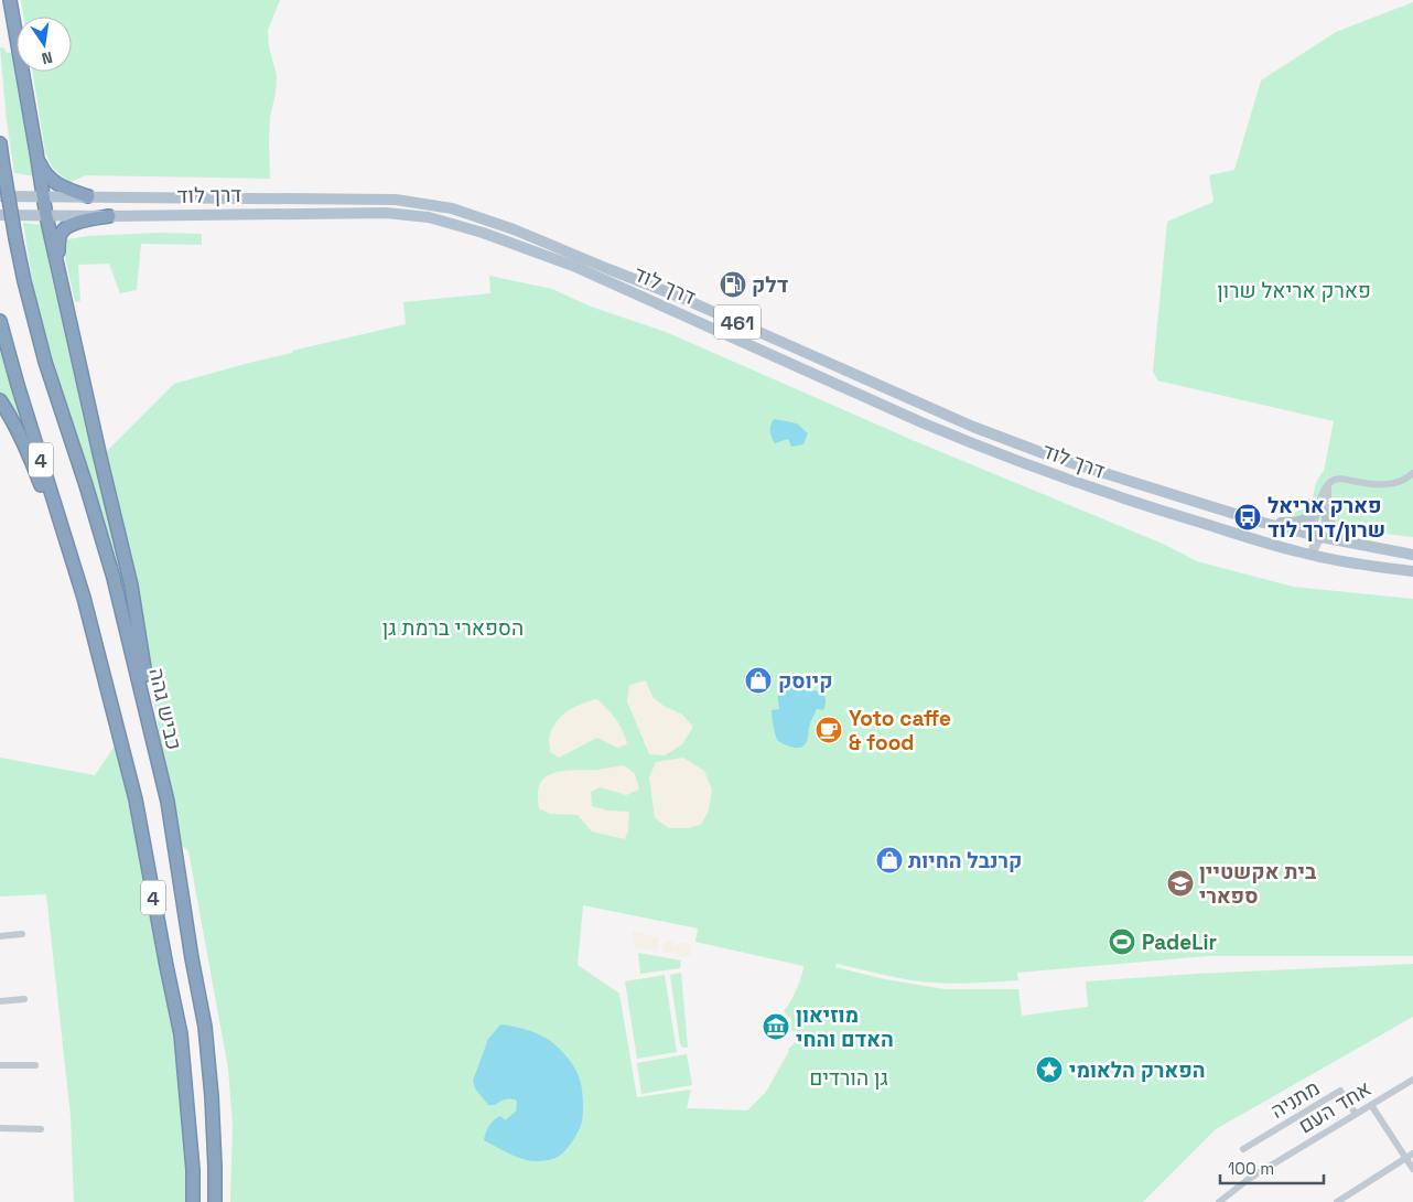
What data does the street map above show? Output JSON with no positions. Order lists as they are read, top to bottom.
{
  "streets": {
    "highway": ["4", "כביש גהה"],
    "main road": ["דרך לוד", "461"],
    "street": ["מתניה", "אחד העם"]
  },
  "crossings": [
    ["מתניה", "אחד העם"]
  ],
  "parks": ["פארק אריאל שרון", "הספארי ברמת גן", "גן הורדים"],
  "places": {
    "fuel station": ["דלק"],
    "bus stop": ["פארק אריאל שרון/דרך לוד"],
    "shop": ["קיוסק", "קרנבל החיות"],
    "cafe": ["Yoto caffe & food"],
    "school or university": ["בית אקשטיין ספארי"],
    "sports": ["PadeLir"],
    "museum": ["מוזיאון האדם והחי"],
    "place": ["הפארק הלאומי"]
  },
  "scale_bar": "100 m",
  "north": "bottom"
}
